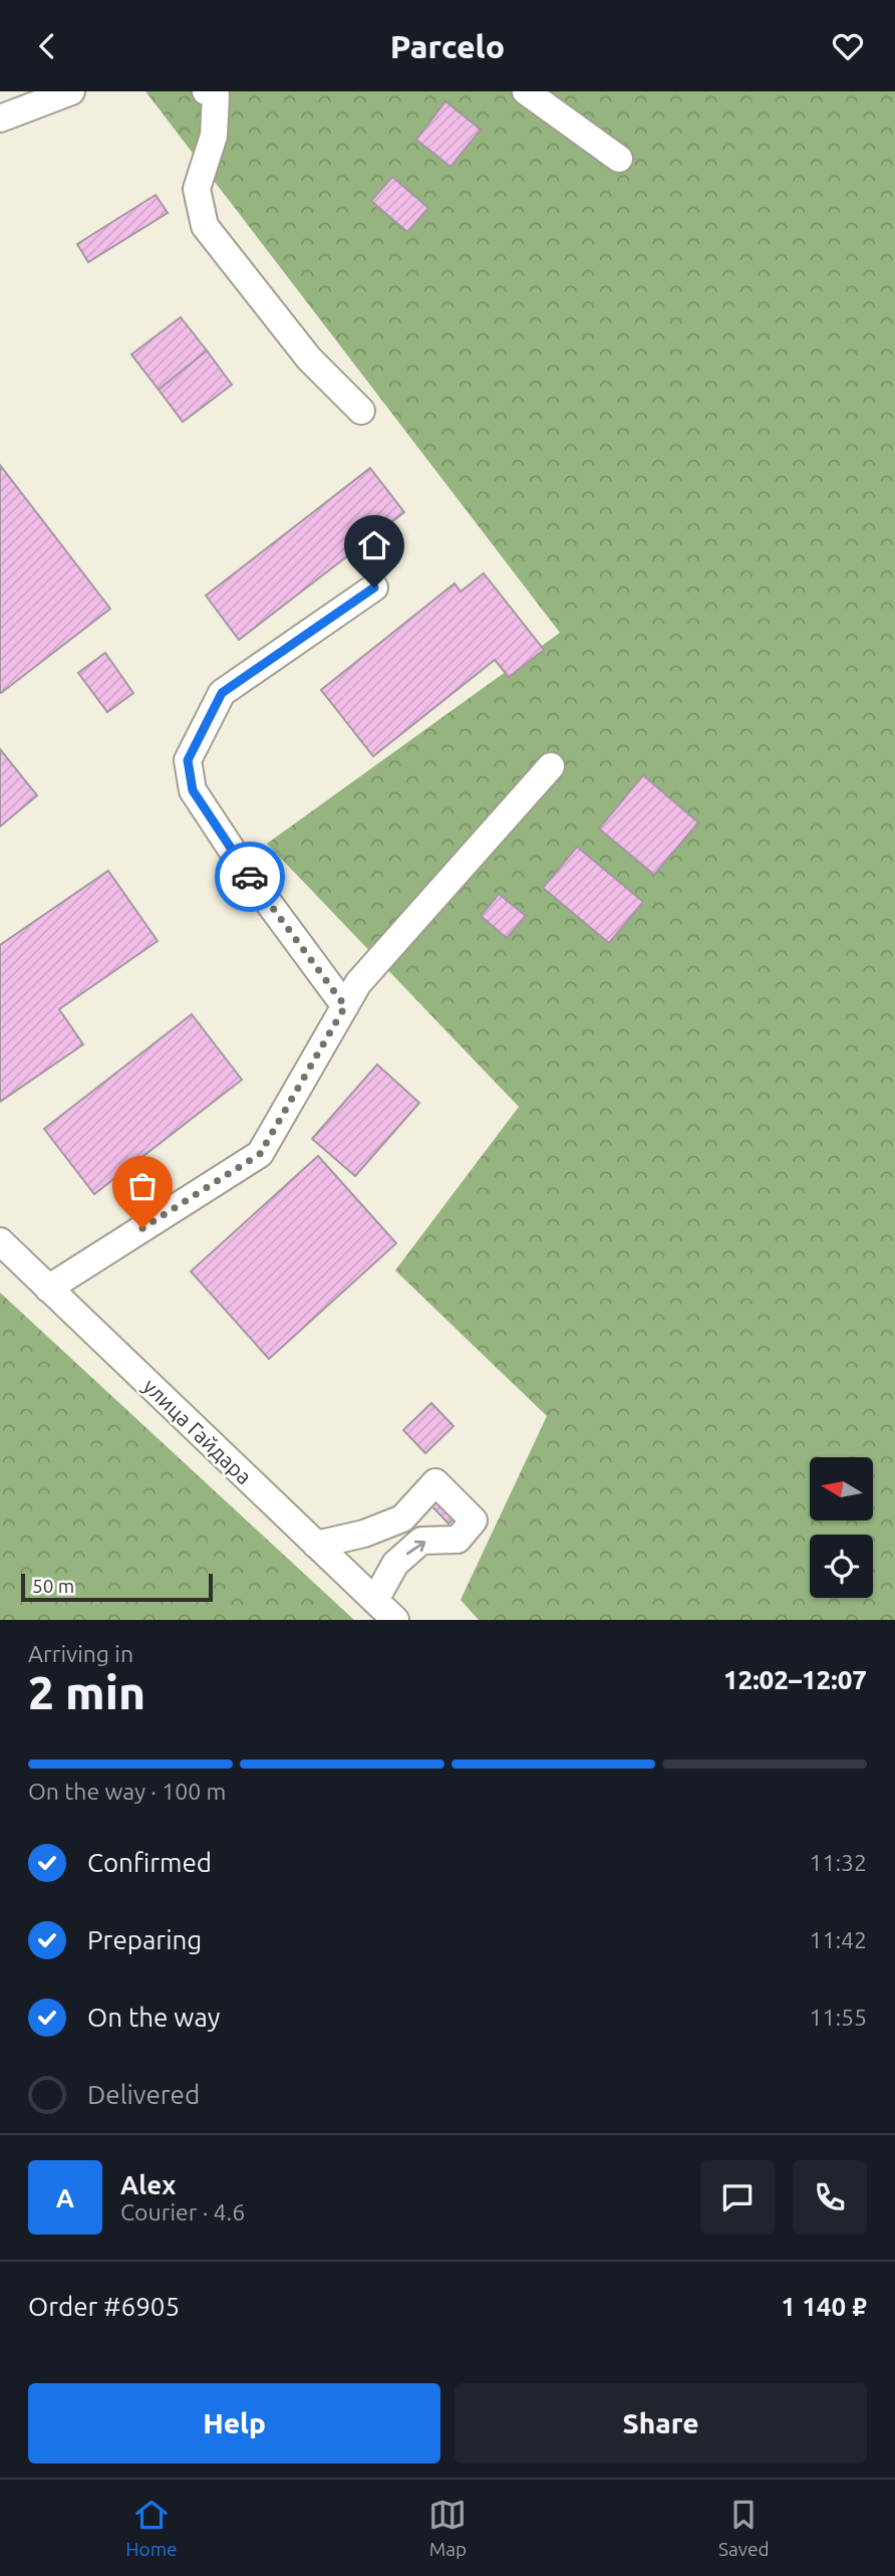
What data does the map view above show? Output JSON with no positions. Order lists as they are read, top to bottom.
{
  "streets": {
    "street": ["улица Гайдара"]
  },
  "scale_bar": "50 m",
  "north": "left",
  "page": {
    "header": "Parcelo",
    "scale": "50 m",
    "heading": ["2 min", "Arriving in", "12:02–12:07"],
    "panel": [
      "Alex",
      "Courier · 4.6",
      "Order #6905",
      "1 140 ₽"
    ],
    "bar": "On the way · 100 m",
    "list": [
      ["Confirmed", "11:32"],
      ["Preparing", "11:42"],
      ["On the way", "11:55"],
      "Delivered"
    ],
    "round": "A",
    "buttons": ["Help", "Share"],
    "tabs": ["Home", "Map", "Saved"]
  }
}
